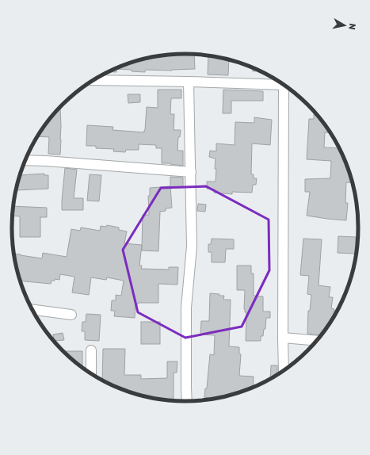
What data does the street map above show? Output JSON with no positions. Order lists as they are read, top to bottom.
{
  "north": "right"
}
